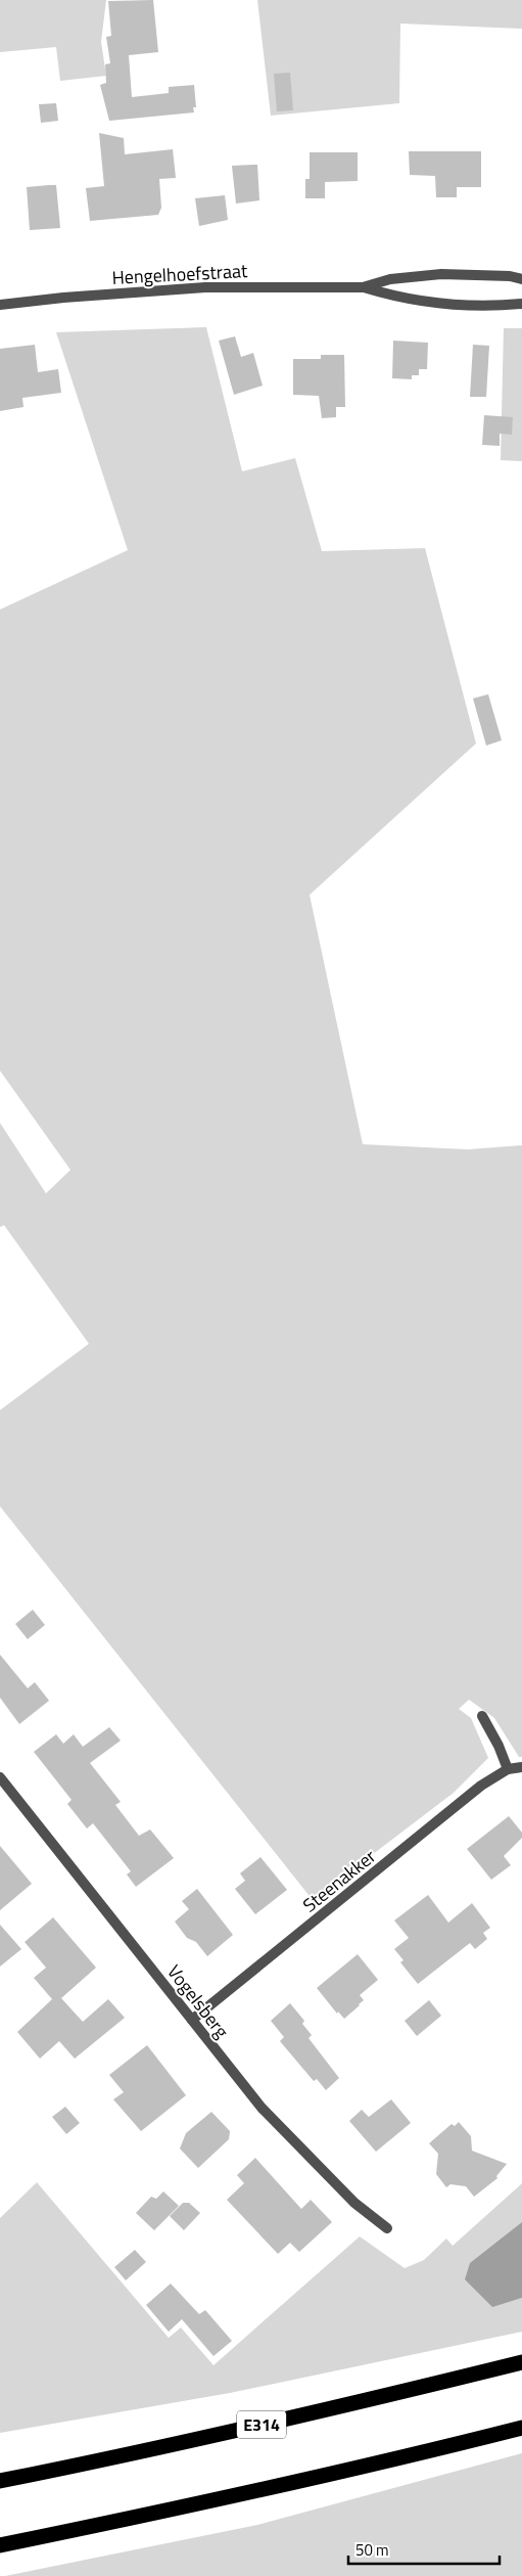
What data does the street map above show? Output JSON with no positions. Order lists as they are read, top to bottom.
{
  "streets": {
    "highway": ["E314"],
    "street": ["Hengelhoefstraat", "Steenakker", "Vogelsberg"]
  },
  "crossings": [
    ["Steenakker", "Vogelsberg"]
  ],
  "scale_bar": "50 m"
}
